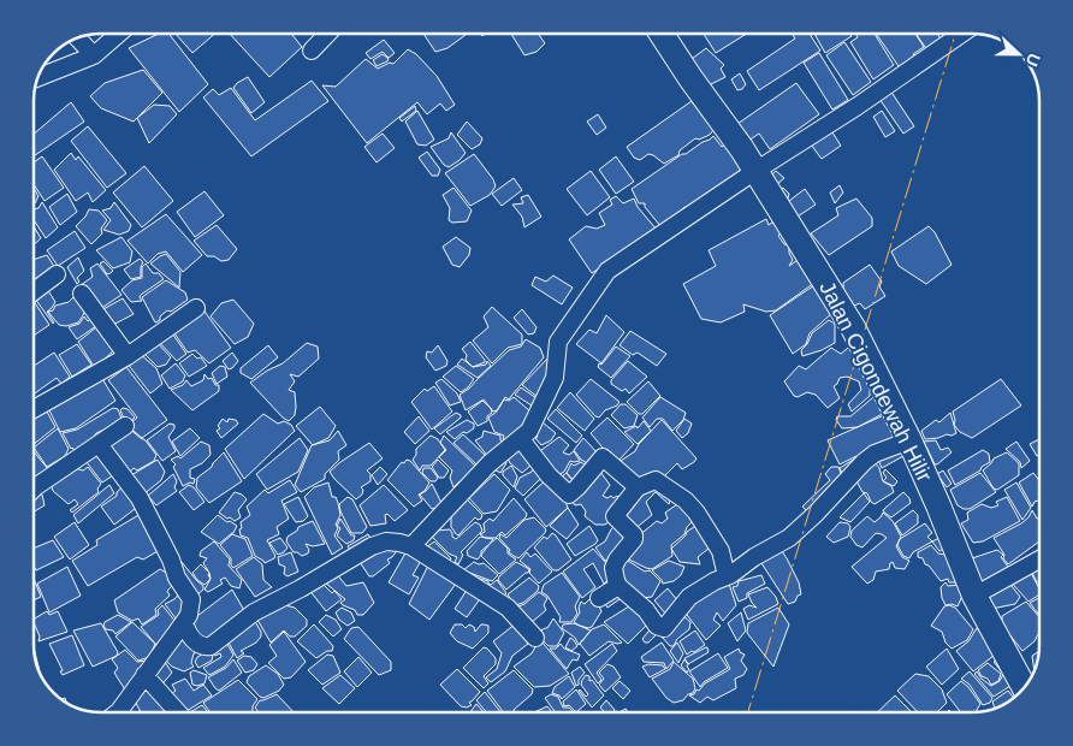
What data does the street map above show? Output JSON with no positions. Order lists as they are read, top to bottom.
{
  "streets": {
    "street": ["Jalan Cigondewah Hilir"]
  },
  "north": "right"
}
